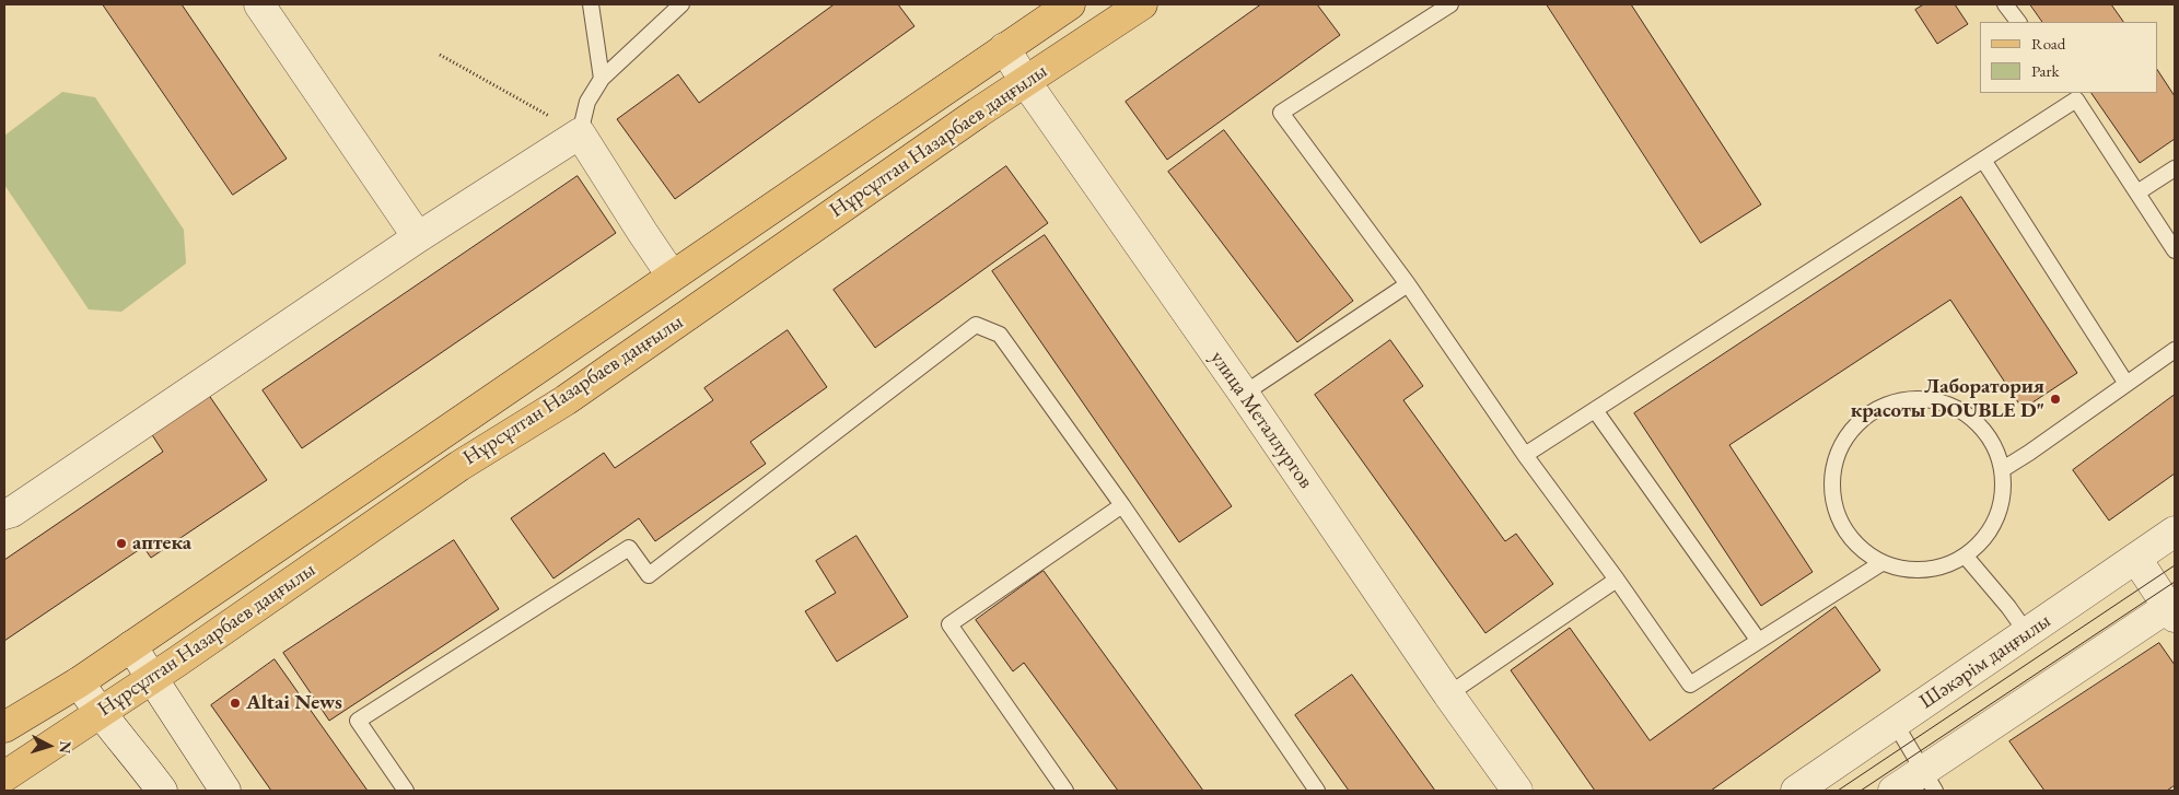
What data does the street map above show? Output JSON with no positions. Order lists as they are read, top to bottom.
{
  "streets": {
    "main road": ["Нұрсұлтан Назарбаев даңғылы"],
    "street": ["улица Металлургов", "Шәкәрім даңғылы"]
  },
  "crossings": [
    ["Нұрсұлтан Назарбаев даңғылы", "улица Металлургов"]
  ],
  "places": ["Лаборатория красоты DOUBLE D\"", "аптека", "Altai News"],
  "legend": ["Road", "Park"],
  "north": "right"
}
